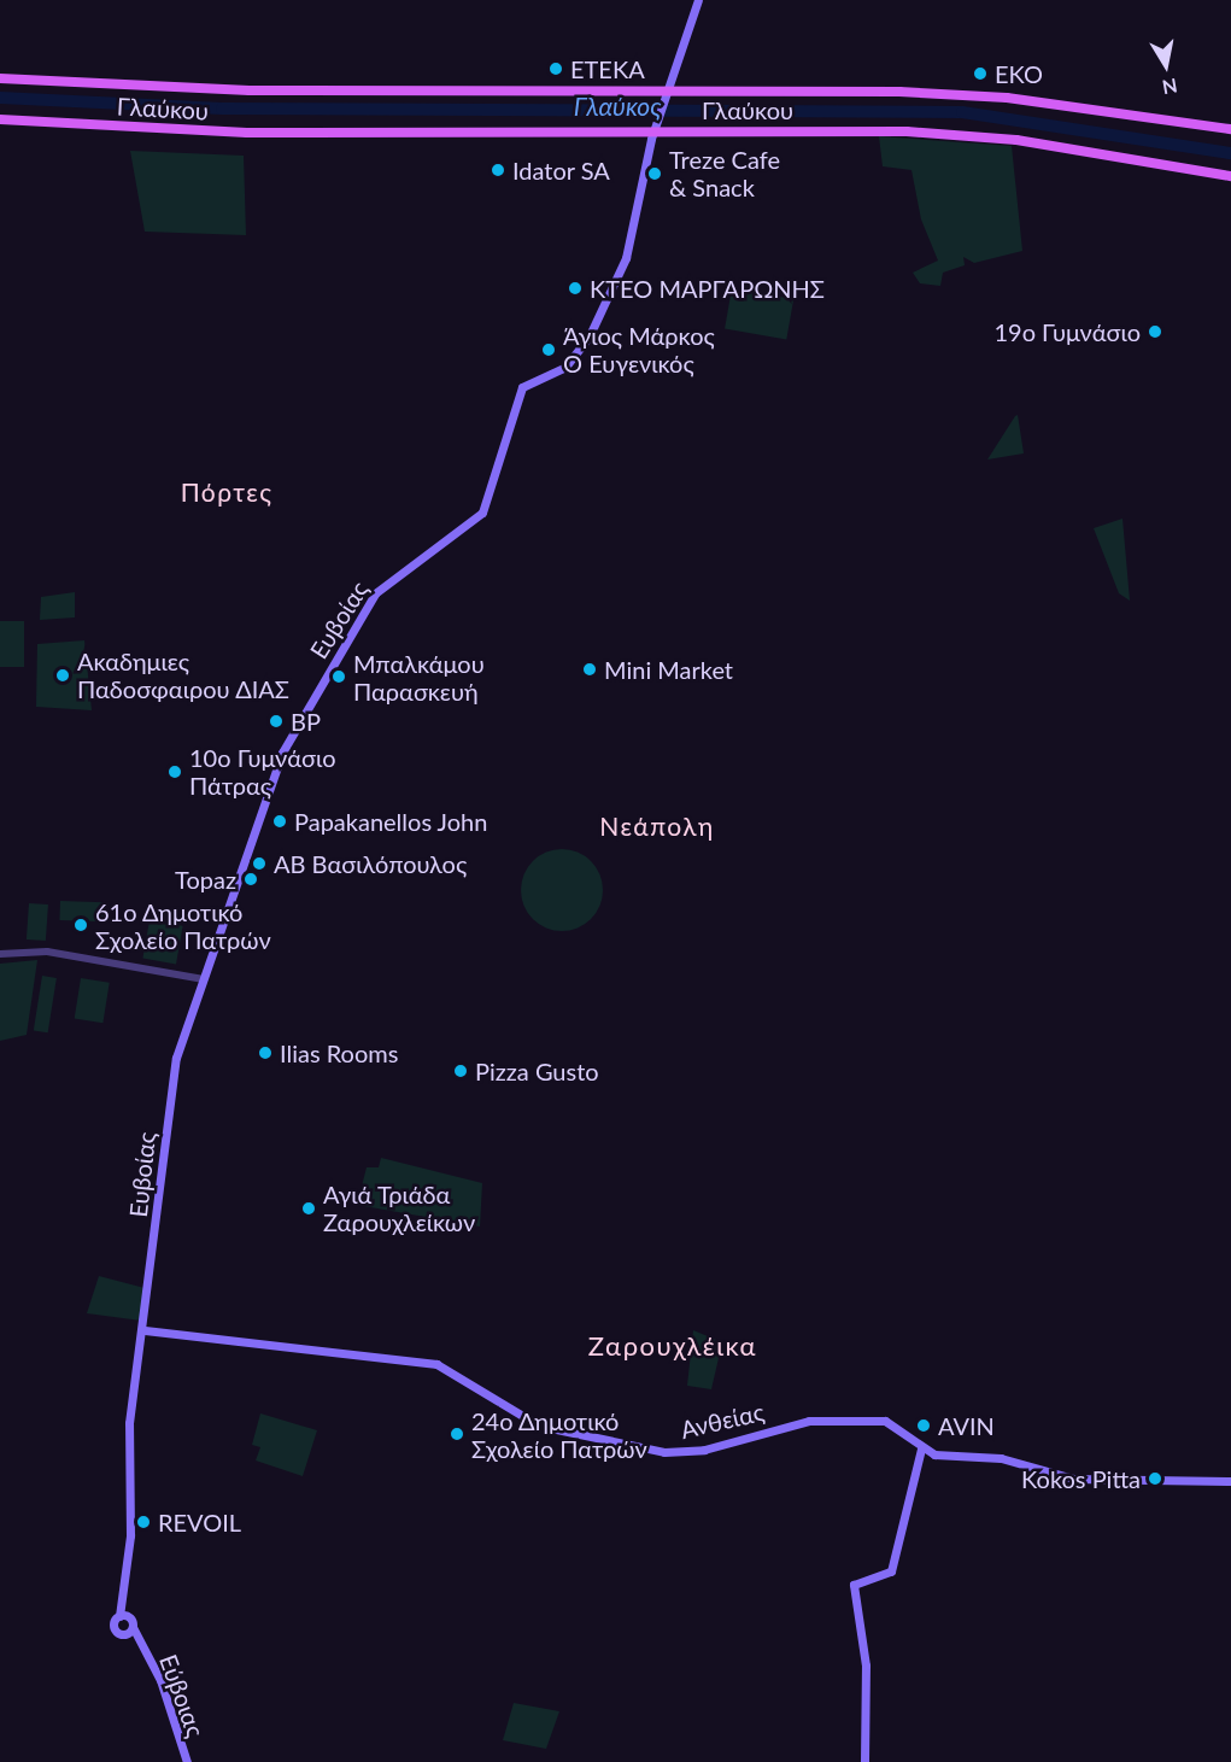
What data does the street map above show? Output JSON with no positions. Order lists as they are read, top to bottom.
{
  "streets": {
    "main road": [
      "Γλαύκου",
      "Ευβοίας",
      "Ανθείας",
      "Εύβοιας"
    ]
  },
  "crossings": [
    ["Γλαύκου", "Ευβοίας"],
    ["Ευβοίας", "Ανθείας"]
  ],
  "districts": ["Πόρτες", "Νεάπολη", "Ζαρουχλέικα"],
  "water": ["Γλαύκος"],
  "places": [
    "ΕΤΕΚΑ",
    "EKO",
    "Idator SA",
    "Treze Cafe & Snack",
    "ΚΤΕΟ ΜΑΡΓΑΡΩΝΗΣ",
    "19ο Γυμνάσιο",
    "Άγιος Μάρκος Ο Ευγενικός",
    "Mini Market",
    "Ακαδημιες Παδοσφαιρου ΔΙΑΣ",
    "Μπαλκάμου Παρασκευή",
    "BP",
    "10ο Γυμνάσιο Πάτρας",
    "Papakanellos John",
    "ΑΒ Βασιλόπουλος",
    "Topaz",
    "61ο Δημοτικό Σχολείο Πατρών",
    "Ilias Rooms",
    "Pizza Gusto",
    "Αγιά Τριάδα Ζαρουχλείκων",
    "AVIN",
    "24ο Δημοτικό Σχολείο Πατρών",
    "Kokos Pitta",
    "REVOIL"
  ],
  "north": "bottom"
}
